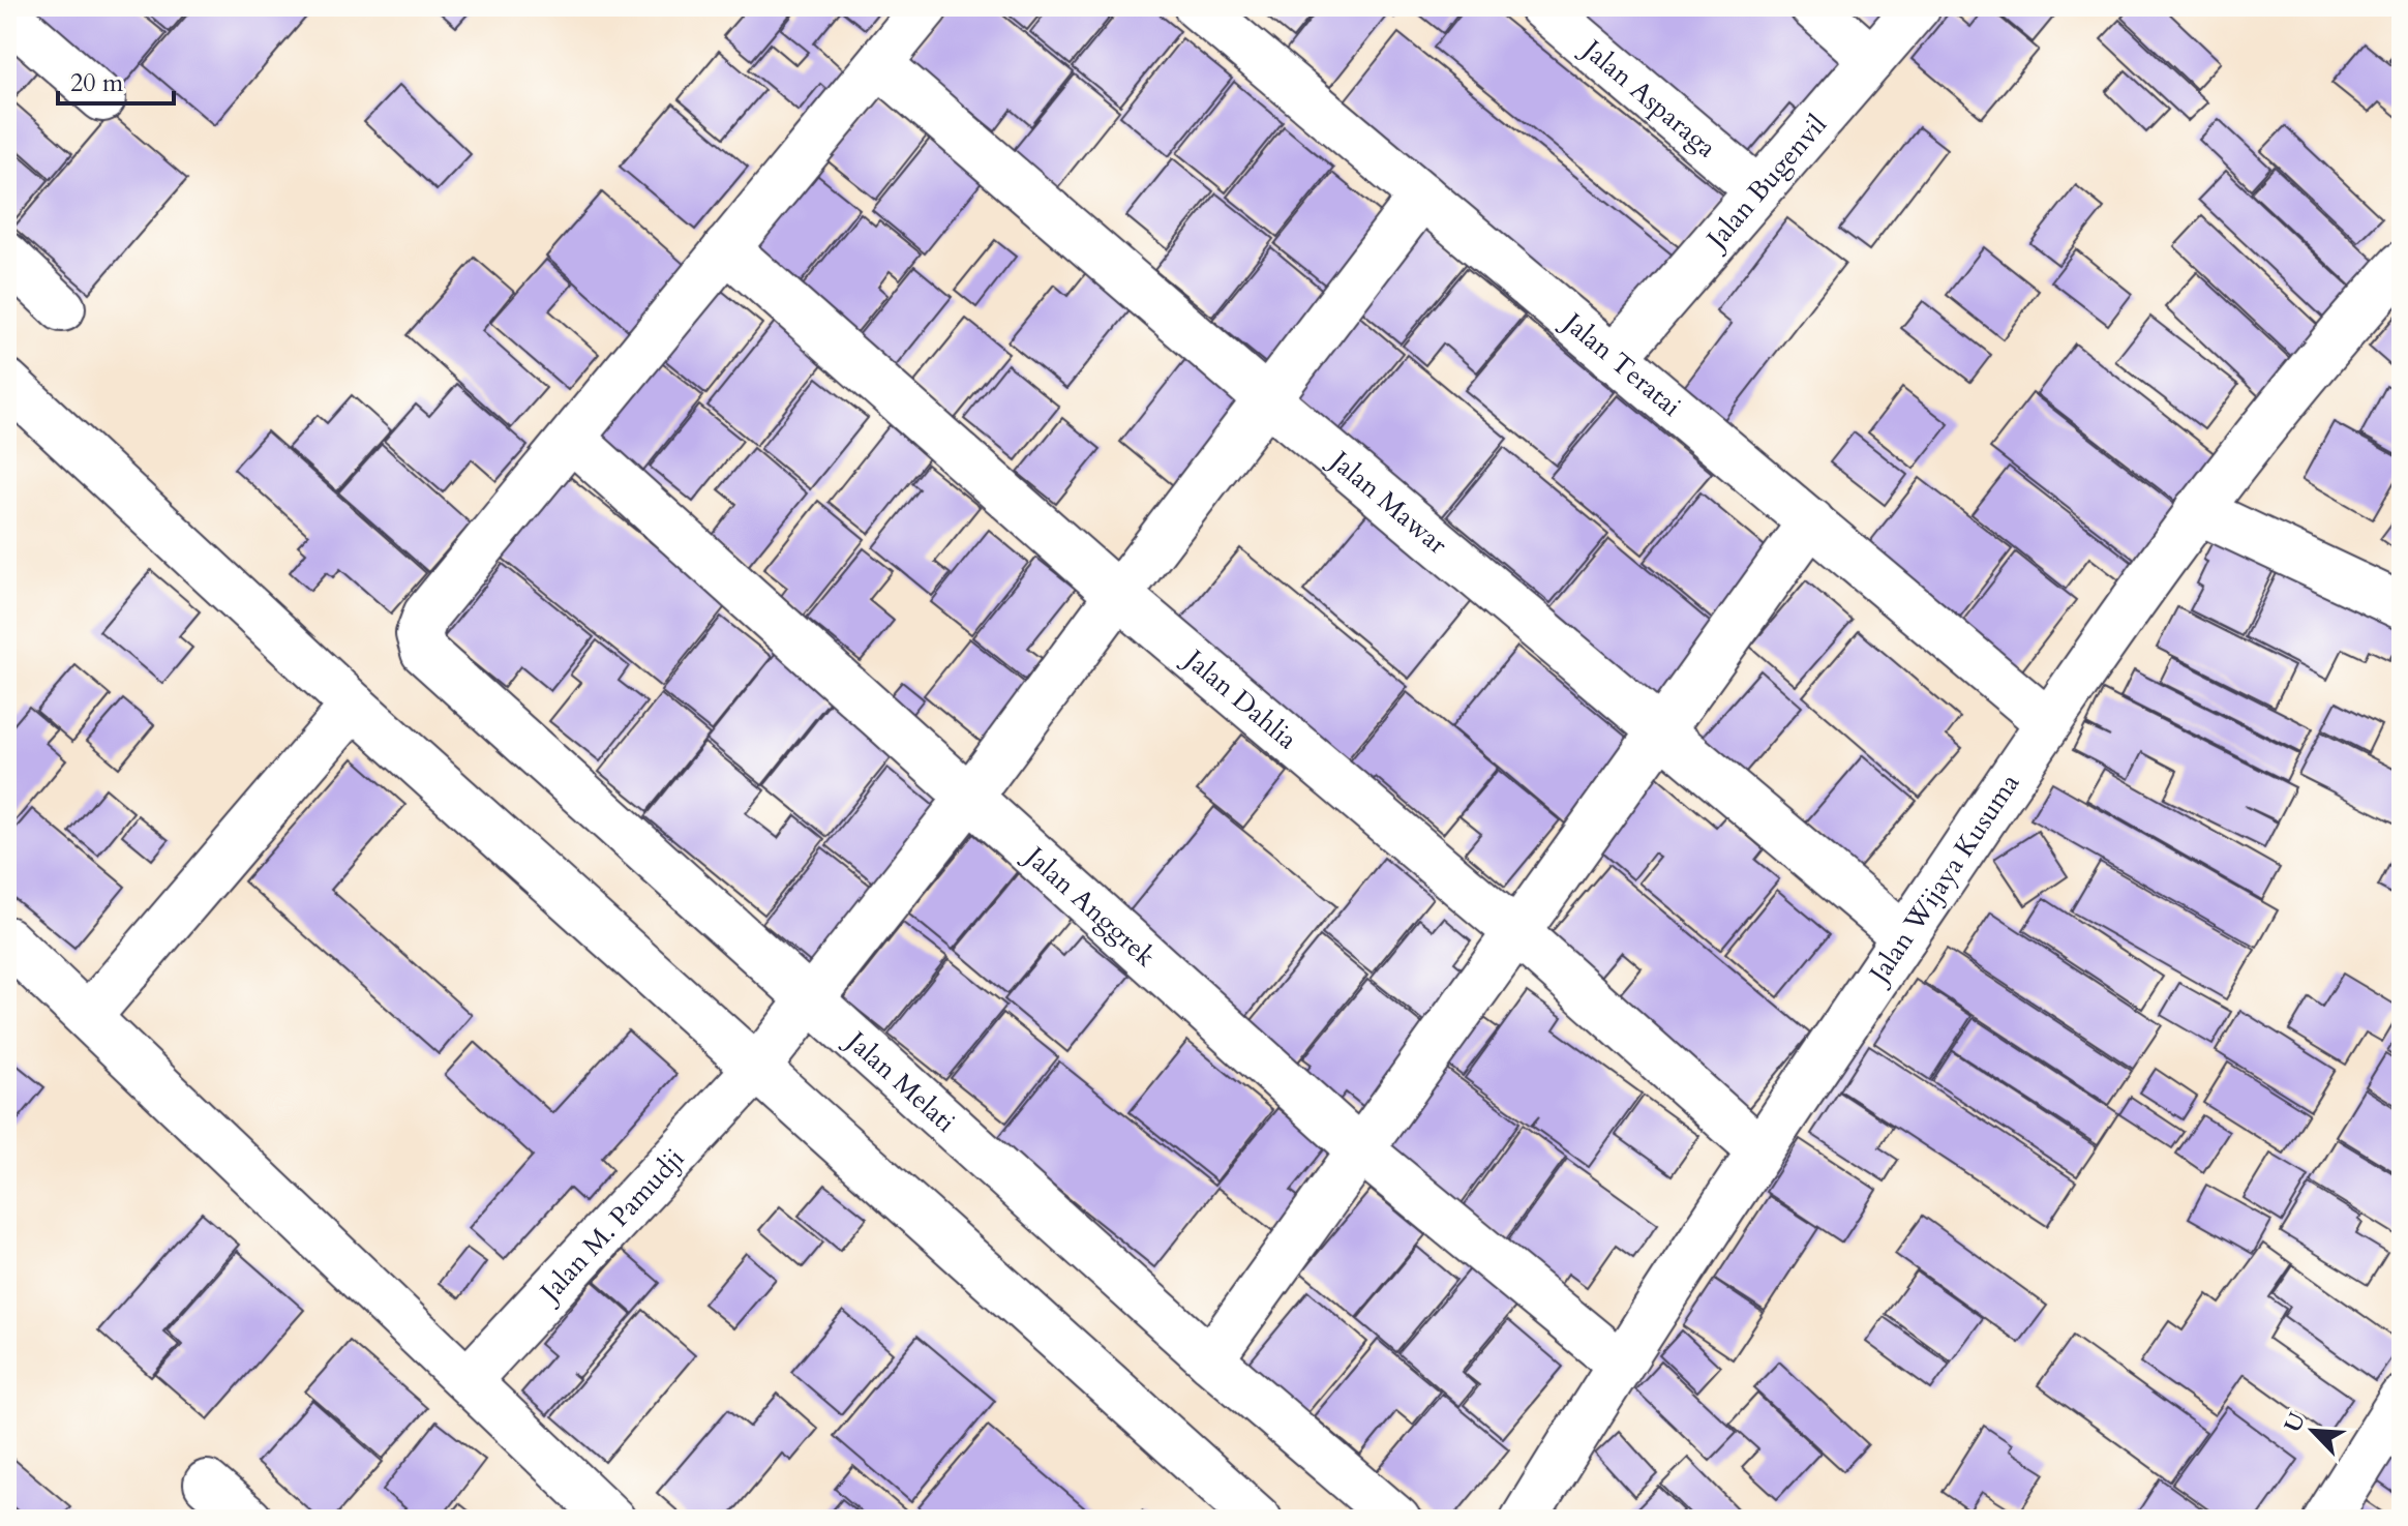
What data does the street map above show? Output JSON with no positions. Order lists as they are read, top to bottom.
{
  "streets": {
    "street": [
      "Jalan Asparaga",
      "Jalan Bugenvil",
      "Jalan Teratai",
      "Jalan Mawar",
      "Jalan Dahlia",
      "Jalan Wijaya Kusuma",
      "Jalan Anggrek",
      "Jalan Melati",
      "Jalan M. Pamudji"
    ]
  },
  "crossings": [
    ["Jalan Asparaga", "Jalan Bugenvil"],
    ["Jalan Bugenvil", "Jalan Teratai"],
    ["Jalan Teratai", "Jalan Wijaya Kusuma"],
    ["Jalan Teratai", "Jalan M. Pamudji"],
    ["Jalan Mawar", "Jalan Wijaya Kusuma"],
    ["Jalan Mawar", "Jalan M. Pamudji"],
    ["Jalan Dahlia", "Jalan Wijaya Kusuma"],
    ["Jalan Dahlia", "Jalan M. Pamudji"],
    ["Jalan Wijaya Kusuma", "Jalan Anggrek"],
    ["Jalan Anggrek", "Jalan Melati"],
    ["Jalan Anggrek", "Jalan M. Pamudji"],
    ["Jalan Melati", "Jalan M. Pamudji"]
  ],
  "scale_bar": "20 m",
  "north": "top left"
}
